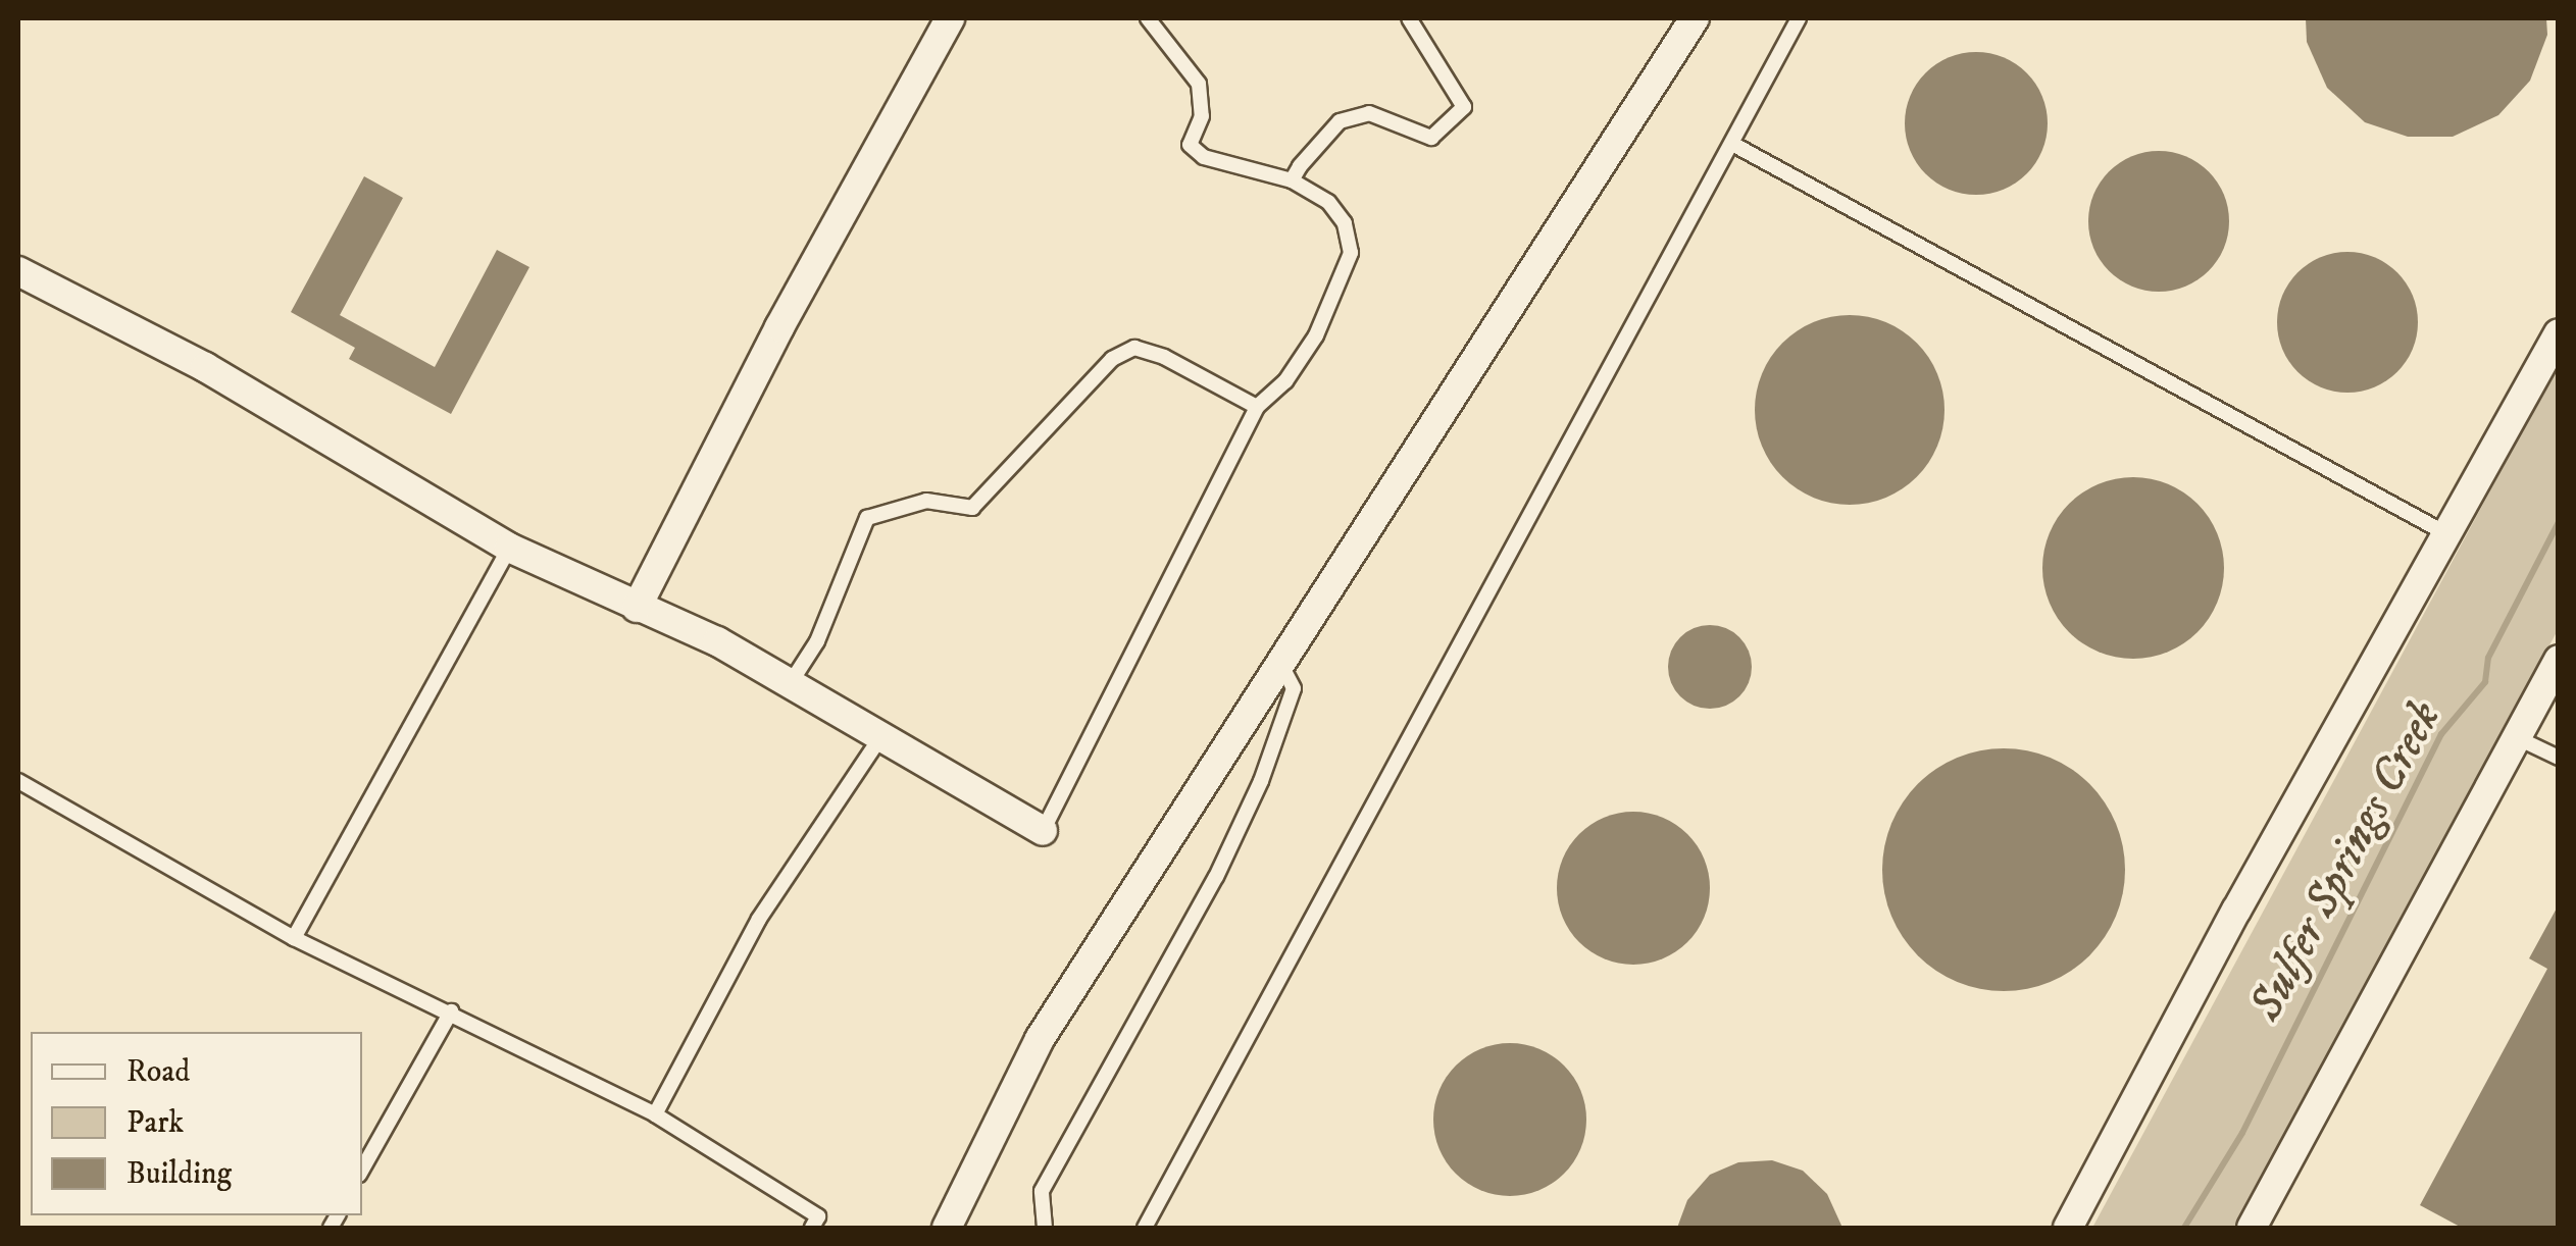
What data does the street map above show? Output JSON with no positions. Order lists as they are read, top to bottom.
{
  "water": ["Sulfer Springs Creek"],
  "legend": ["Road", "Park", "Building"]
}
